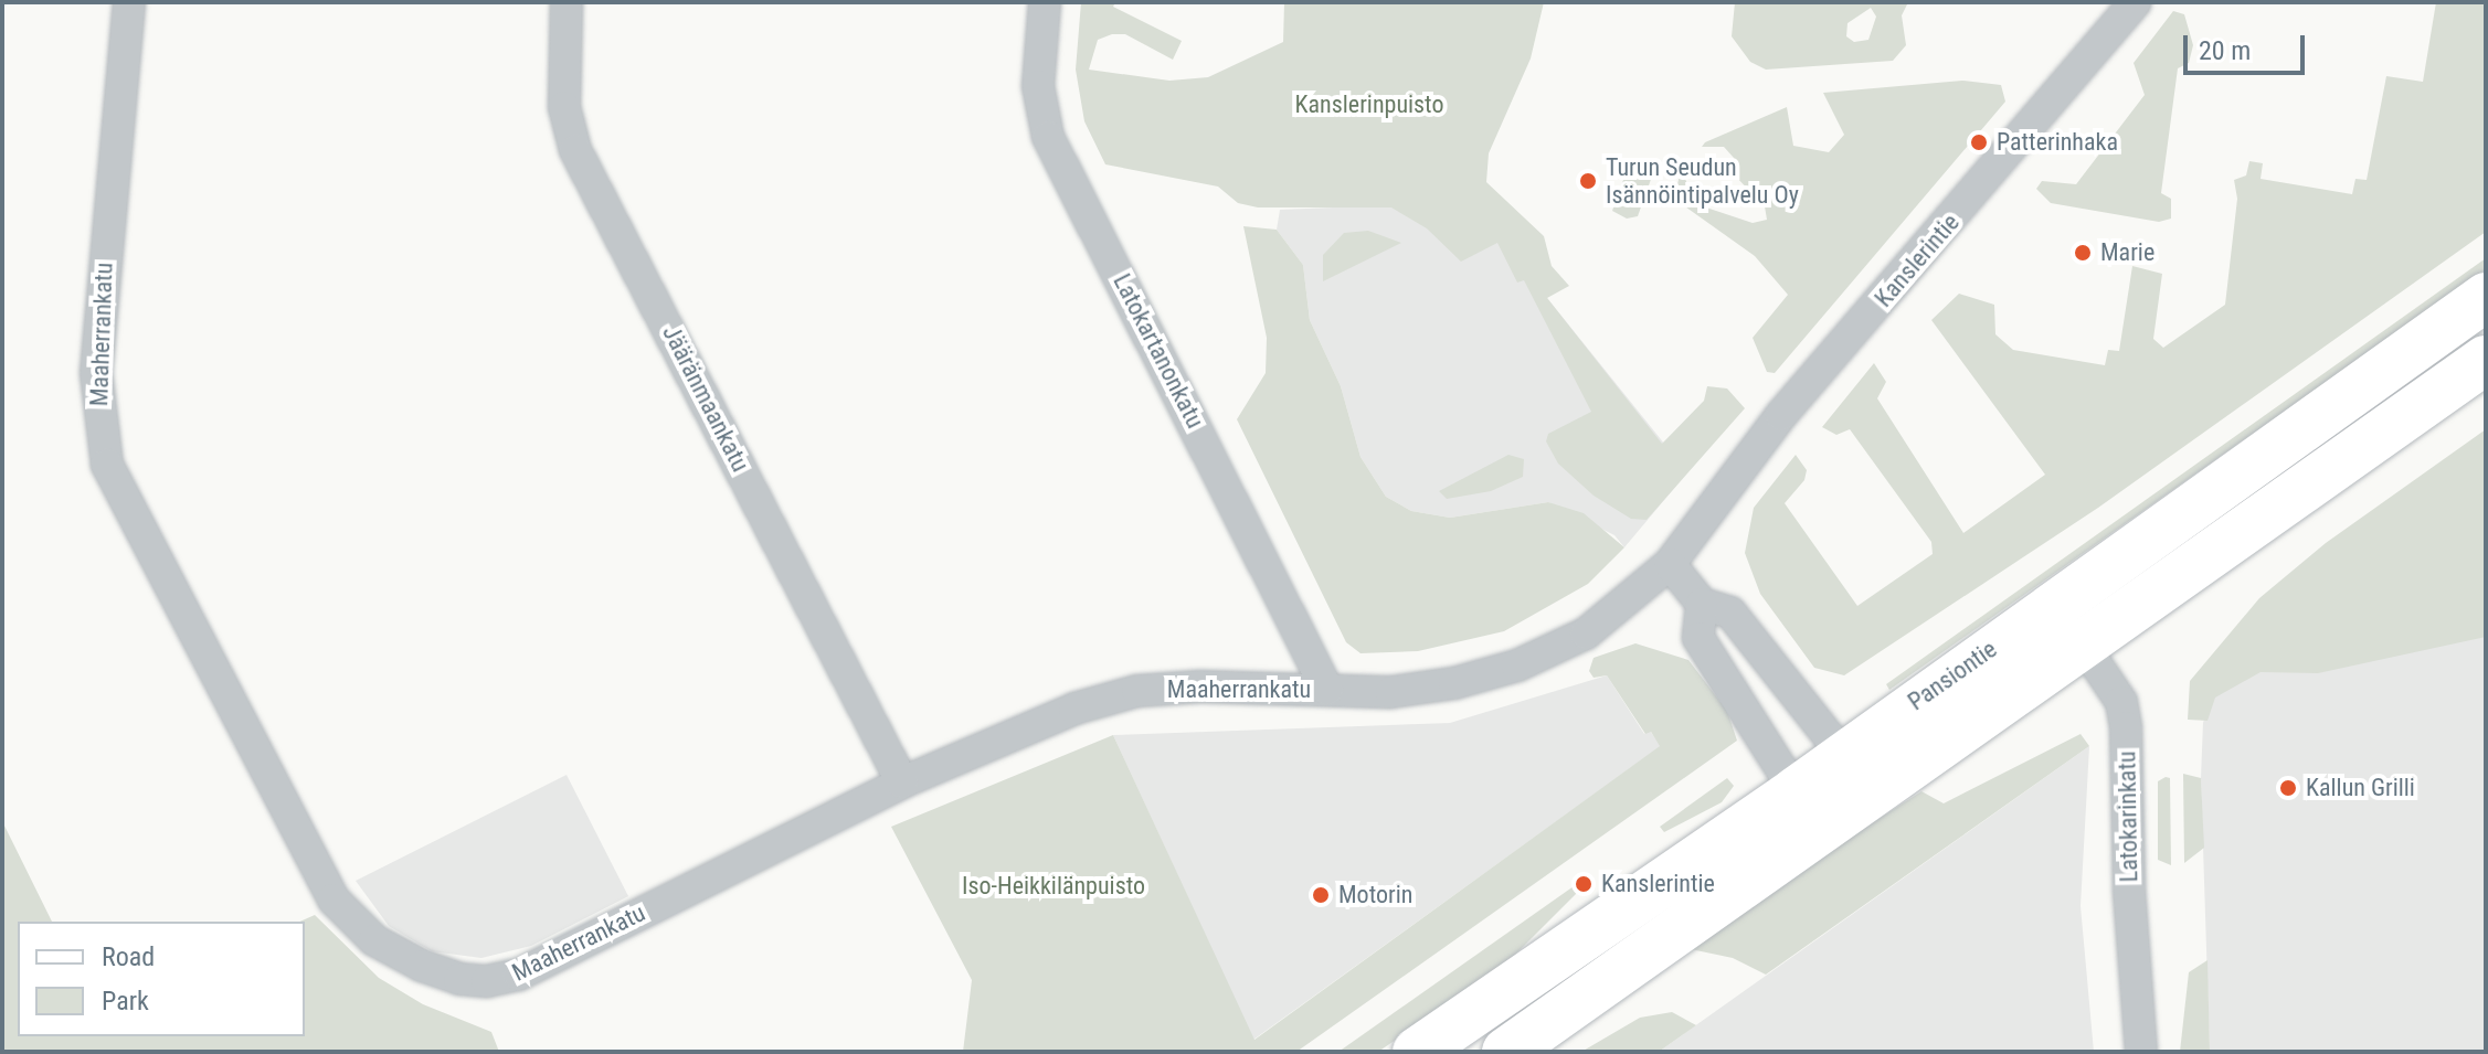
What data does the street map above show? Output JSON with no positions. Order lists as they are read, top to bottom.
{
  "streets": {
    "main road": ["Pansiontie"],
    "street": [
      "Kanslerintie",
      "Maaherrankatu",
      "Latokartanonkatu",
      "Jääränmaankatu",
      "Latokarinkatu"
    ]
  },
  "crossings": [
    ["Kanslerintie", "Maaherrankatu"],
    ["Maaherrankatu", "Latokartanonkatu"],
    ["Maaherrankatu", "Jääränmaankatu"],
    ["Pansiontie", "Latokarinkatu"]
  ],
  "parks": ["Kanslerinpuisto", "Iso-Heikkilänpuisto"],
  "places": [
    "Patterinhaka",
    "Turun Seudun Isännöintipalvelu Oy",
    "Marie",
    "Kallun Grilli",
    "Kanslerintie",
    "Motorin"
  ],
  "legend": ["Road", "Park"],
  "scale_bar": "20 m"
}
